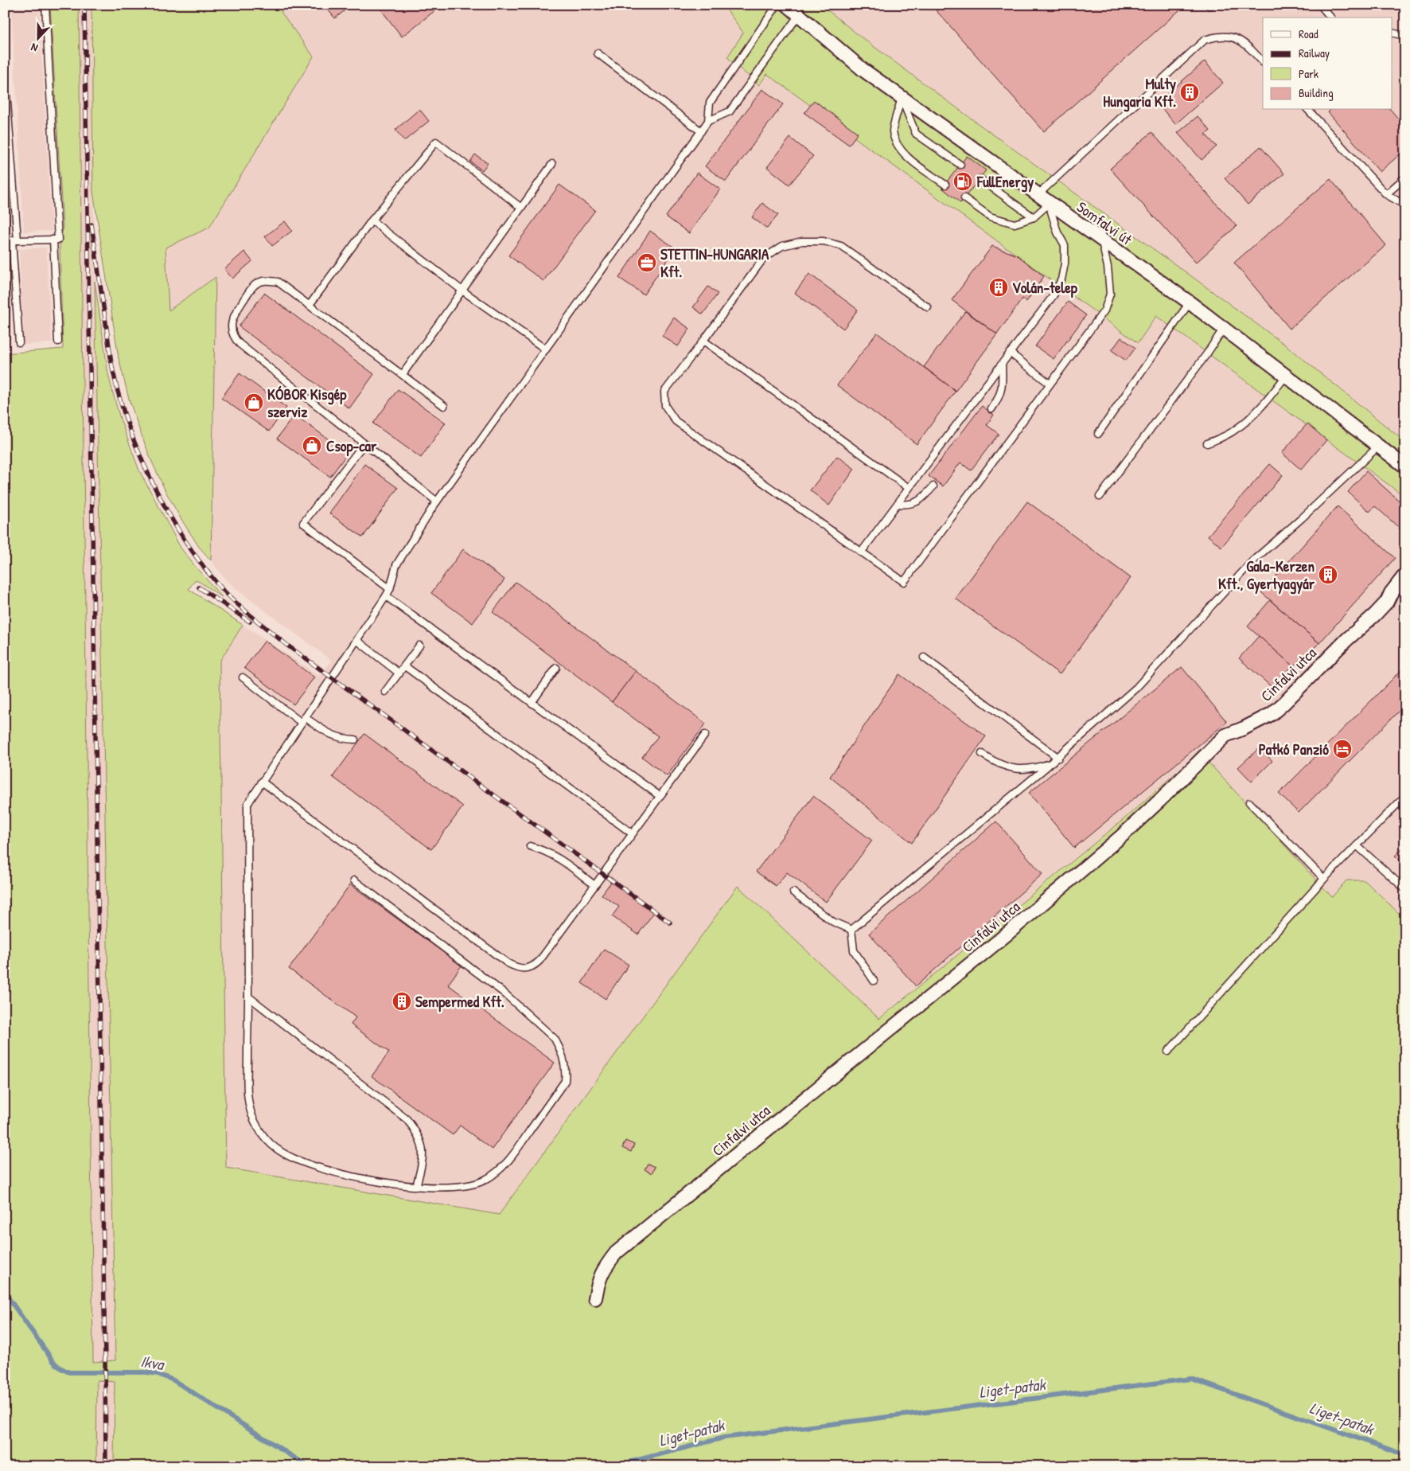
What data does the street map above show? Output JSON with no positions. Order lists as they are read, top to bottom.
{
  "streets": {
    "street": ["Somfalvi út", "Cinfalvi utca"]
  },
  "water": ["Ikva", "Liget-patak"],
  "places": {
    "building": [
      "Multy Hungaria Kft.",
      "Volán-telep",
      "Gala-Kerzen Kft., Gyertyagyár",
      "Sempermed Kft."
    ],
    "fuel station": ["FullEnergy"],
    "office": ["STETTIN-HUNGARIA Kft."],
    "shop": ["KÓBOR Kisgép szerviz", "Csop-car"],
    "hotel": ["Patkó Panzió"]
  },
  "legend": [
    "Road",
    "Railway",
    "Park",
    "Building"
  ],
  "north": "bottom"
}
